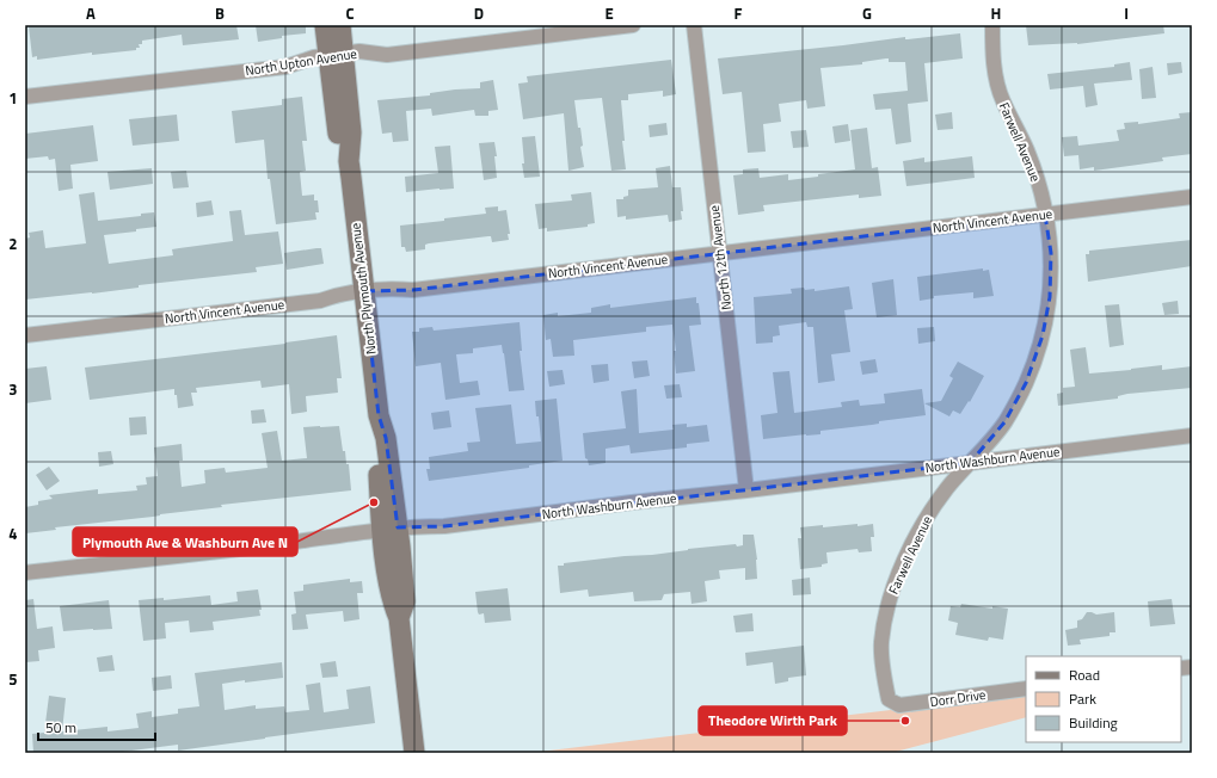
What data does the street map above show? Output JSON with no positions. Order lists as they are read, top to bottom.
{
  "streets": {
    "street": [
      "North Upton Avenue",
      "Farwell Avenue",
      "North Vincent Avenue",
      "North 12th Avenue",
      "North Plymouth Avenue",
      "North Washburn Avenue",
      "Dorr Drive"
    ]
  },
  "crossings": [
    ["North Upton Avenue", "North Plymouth Avenue"],
    ["Farwell Avenue", "North Vincent Avenue"],
    ["Farwell Avenue", "North Washburn Avenue"],
    ["Farwell Avenue", "Dorr Drive"],
    ["North Vincent Avenue", "North 12th Avenue"],
    ["North Vincent Avenue", "North Plymouth Avenue"],
    ["North 12th Avenue", "North Washburn Avenue"],
    ["North Plymouth Avenue", "North Washburn Avenue"]
  ],
  "places": ["Plymouth Ave & Washburn Ave N", "Theodore Wirth Park"],
  "legend": ["Road", "Park", "Building"],
  "scale_bar": "50 m",
  "grid": {
    "columns": [
      "A",
      "B",
      "C",
      "D",
      "E",
      "F",
      "G",
      "H",
      "I"
    ],
    "rows": [
      "1",
      "2",
      "3",
      "4",
      "5"
    ]
  }
}
